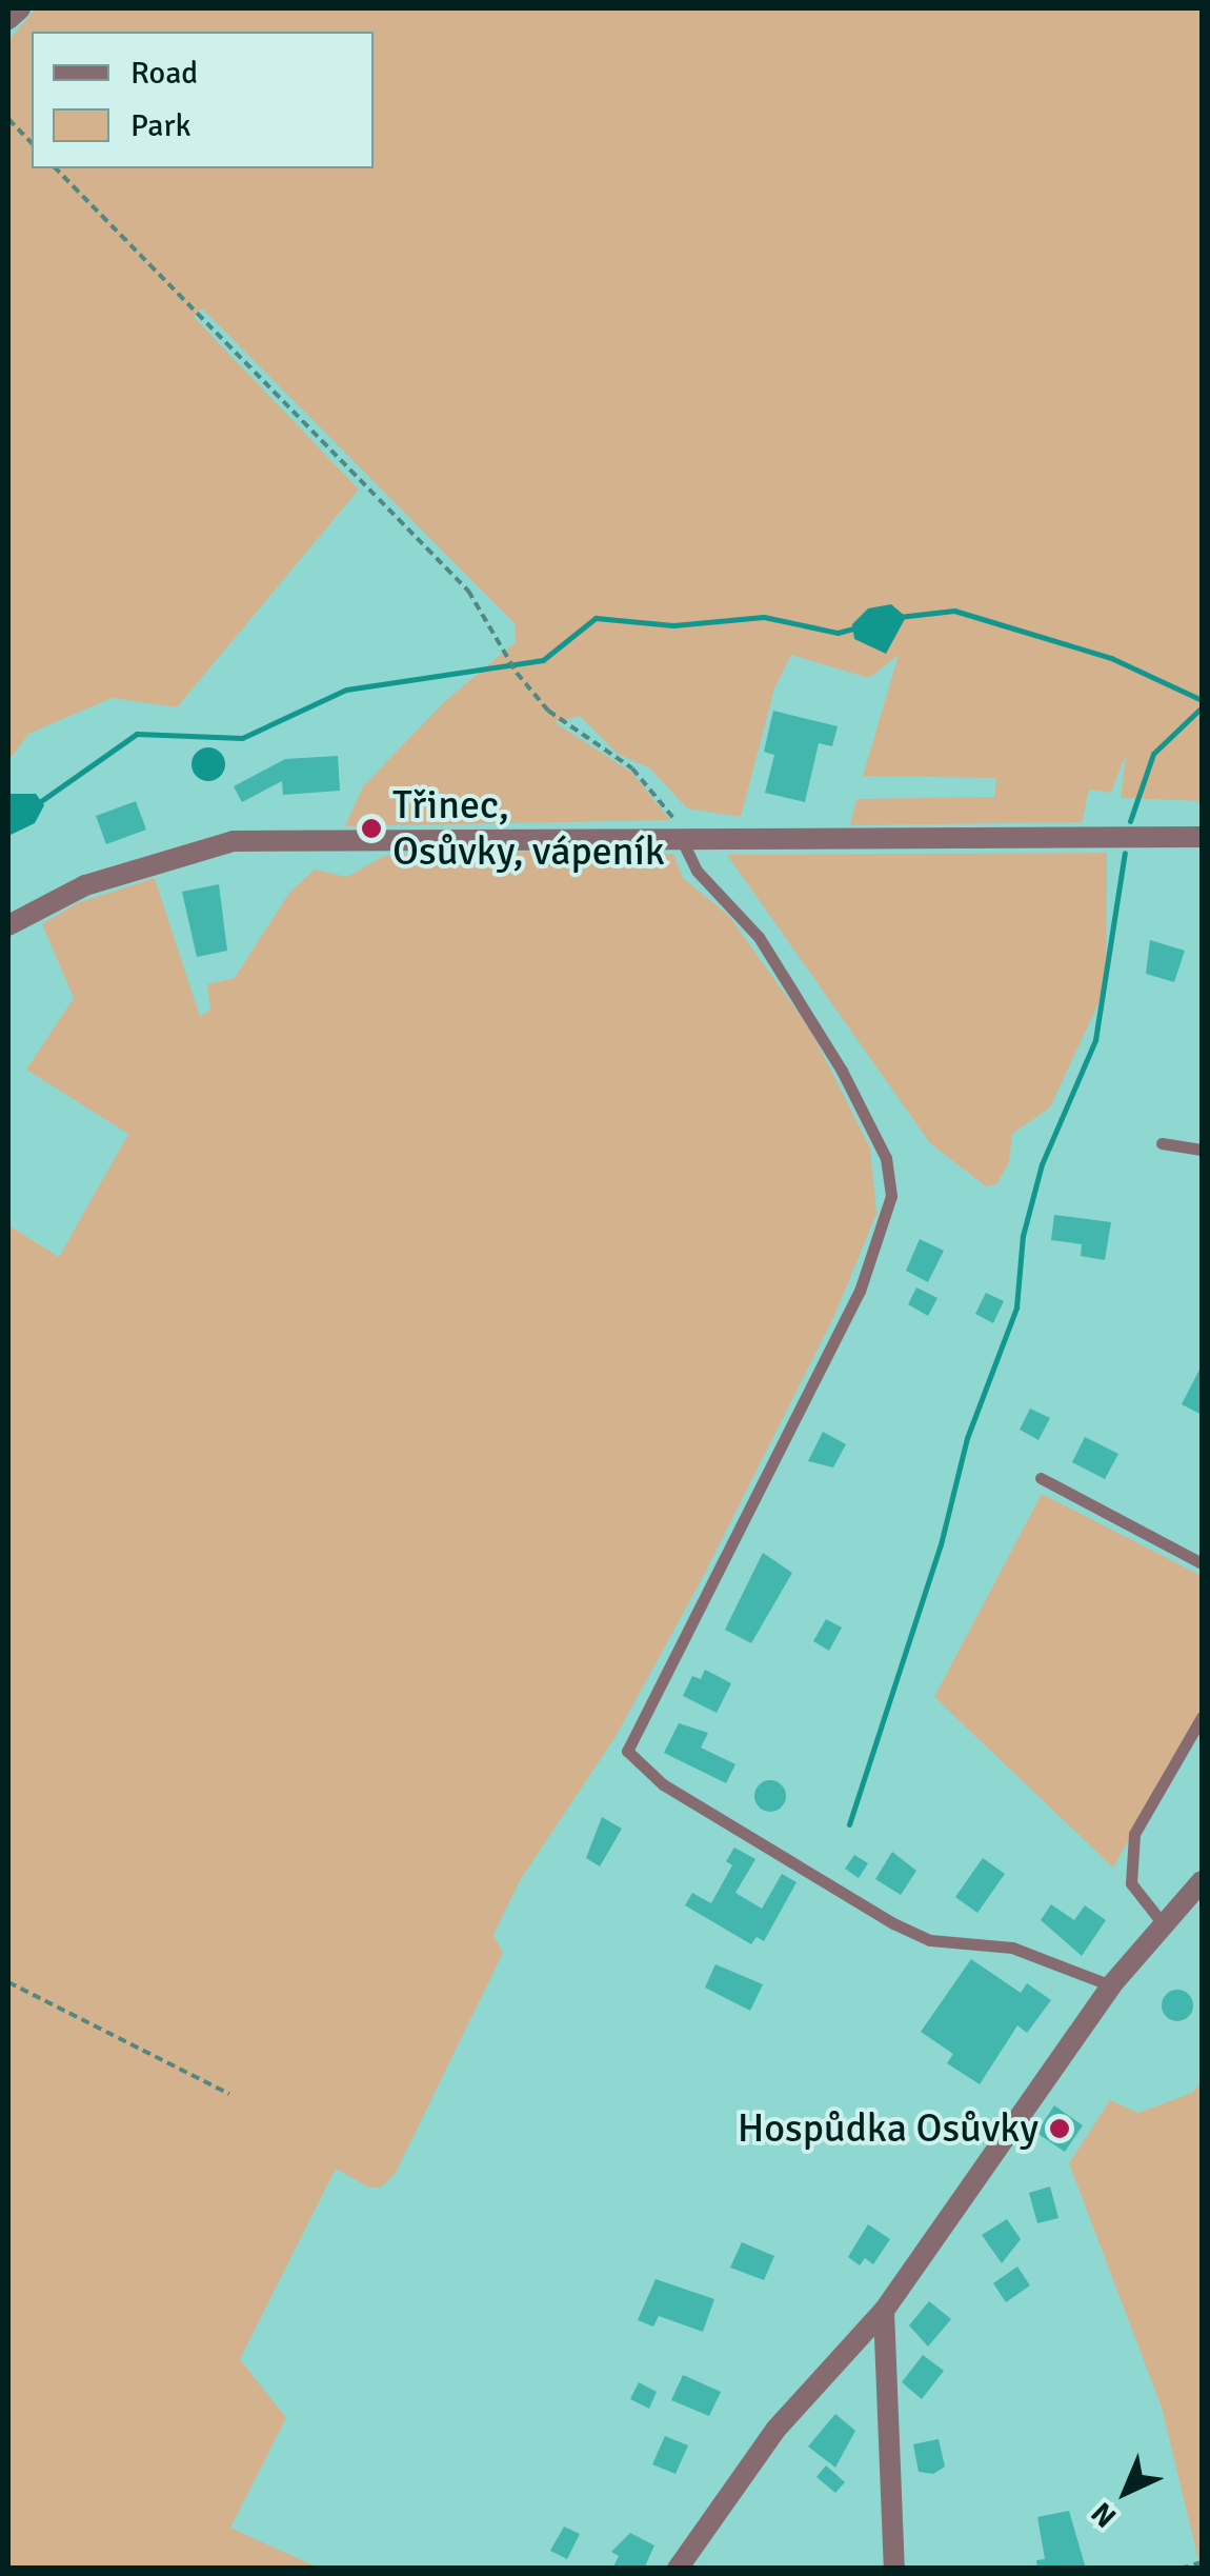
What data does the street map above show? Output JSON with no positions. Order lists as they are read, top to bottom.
{
  "places": ["Třinec, Osůvky, vápeník", "Hospůdka Osůvky"],
  "legend": ["Road", "Park"],
  "north": "bottom left"
}
